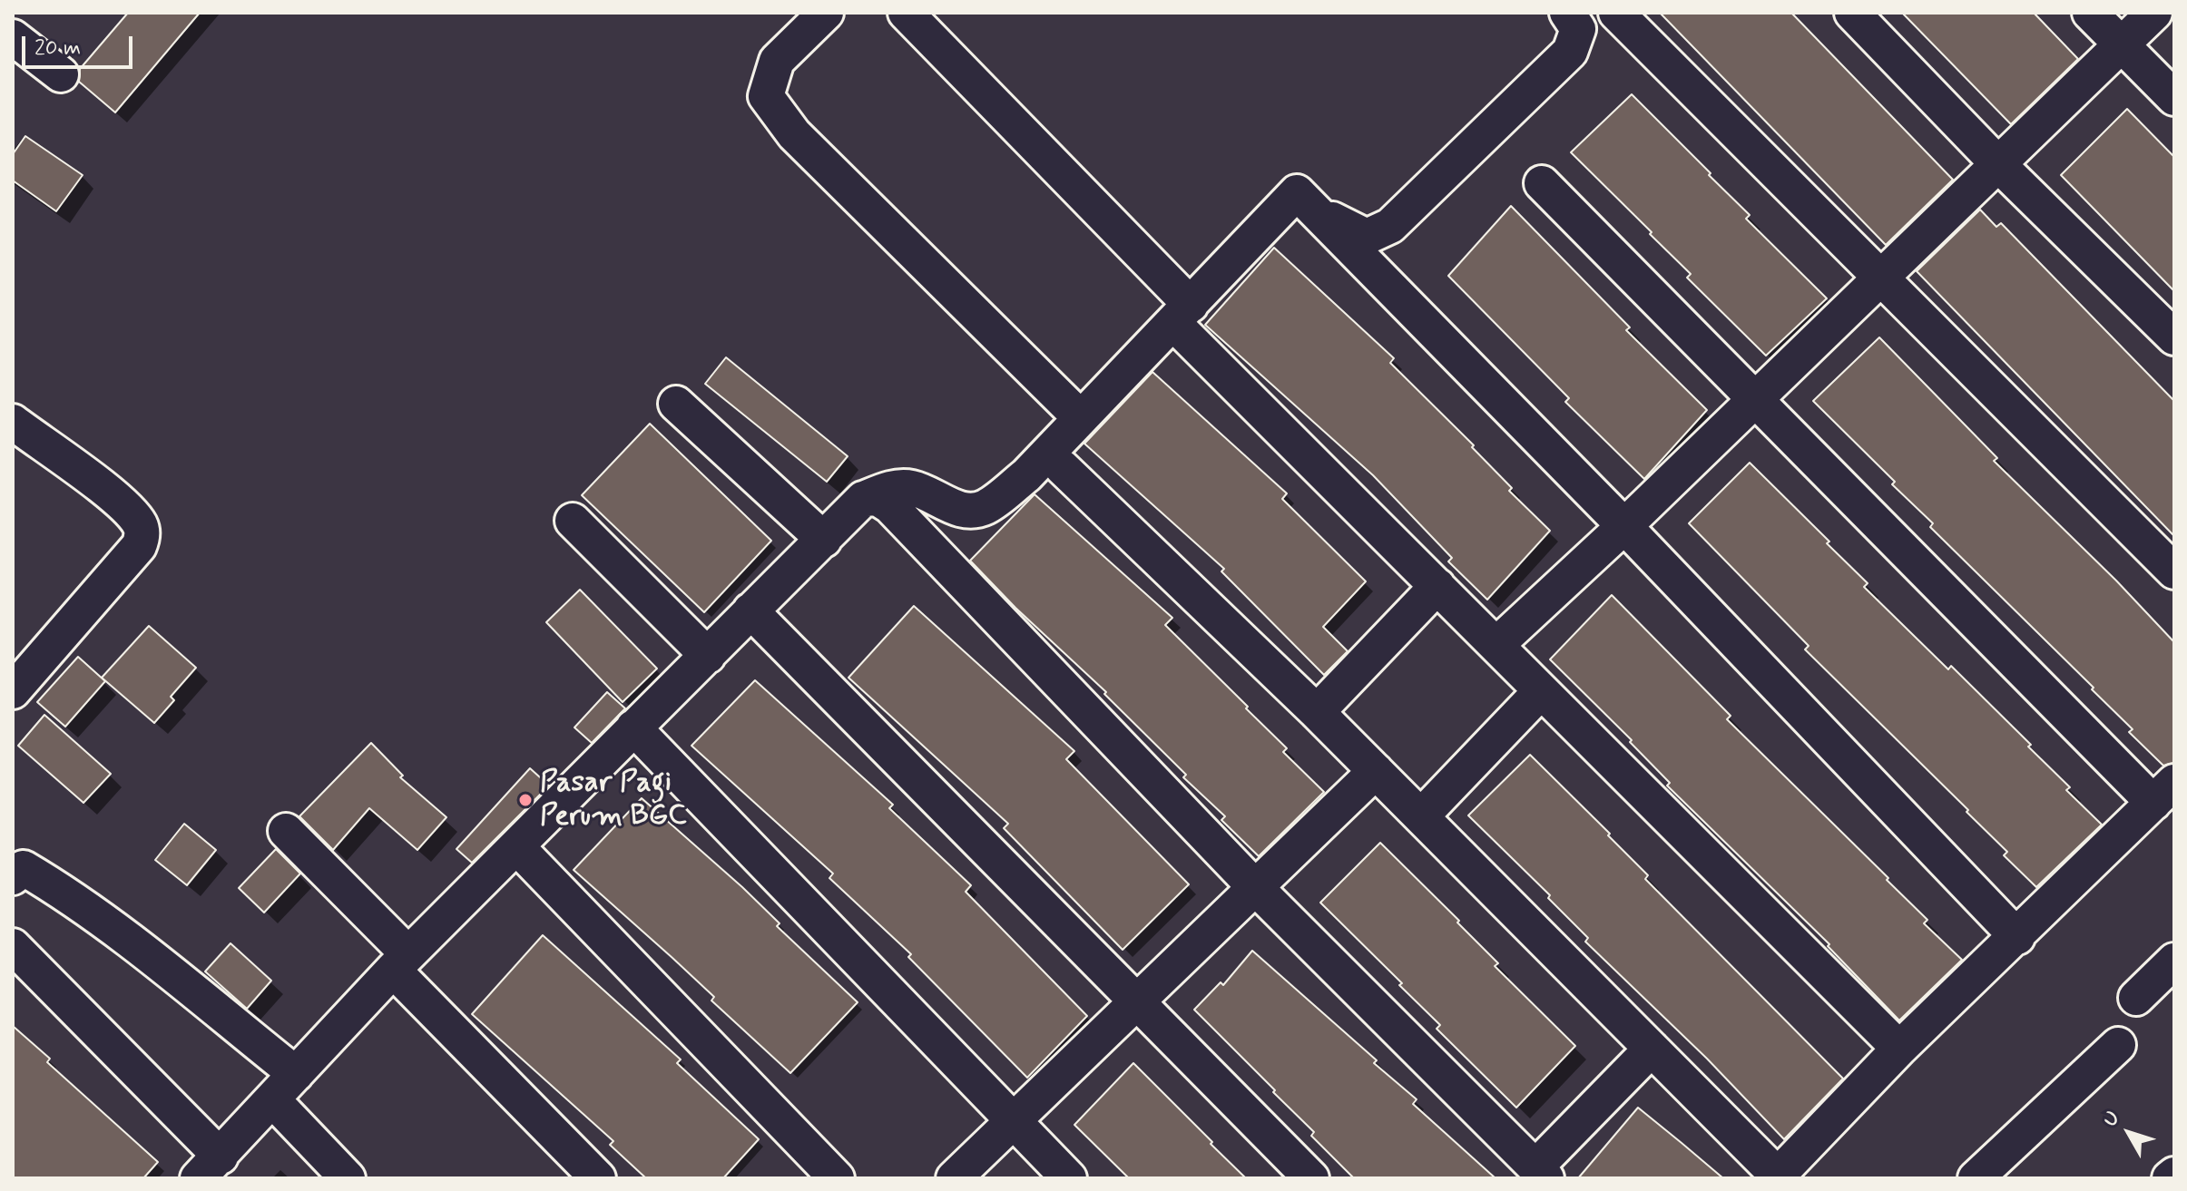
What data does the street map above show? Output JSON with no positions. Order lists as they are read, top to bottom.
{
  "places": ["Pasar Pagi Perum BGC"],
  "scale_bar": "20 m",
  "north": "top left"
}
